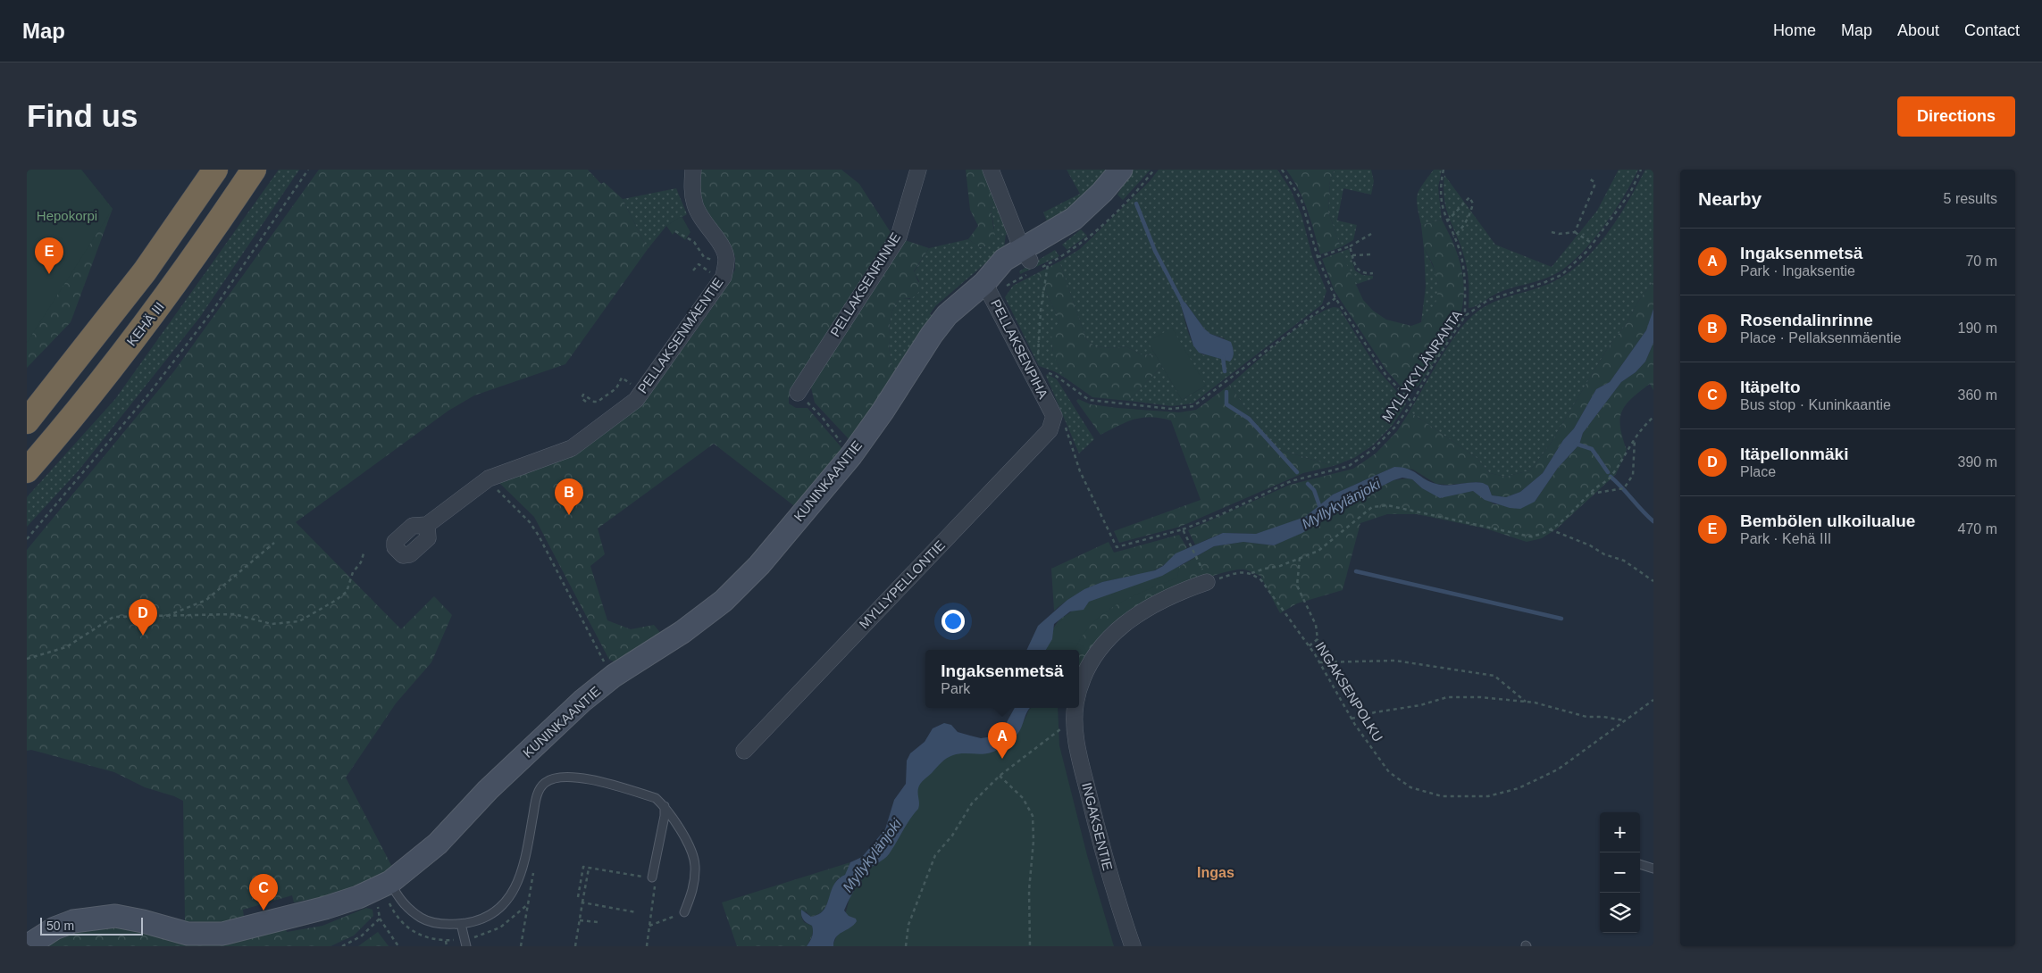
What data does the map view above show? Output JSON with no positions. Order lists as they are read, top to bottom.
{
  "streets": {
    "highway": ["KEHÄ III"],
    "main road": ["KUNINKAANTIE"],
    "street": [
      "PELLAKSENRINNE",
      "PELLAKSENMÄENTIE",
      "PELLAKSENPIHA",
      "MYLLYPELLONTIE",
      "INGAKSENTIE"
    ],
    "path": ["MYLLYKYLÄNRANTA", "INGAKSENPOLKU"]
  },
  "crossings": [
    ["PELLAKSENPIHA", "MYLLYKYLÄNRANTA"],
    ["PELLAKSENPIHA", "KUNINKAANTIE"],
    ["PELLAKSENPIHA", "MYLLYPELLONTIE"],
    ["MYLLYKYLÄNRANTA", "MYLLYPELLONTIE"]
  ],
  "districts": ["Ingas"],
  "water": ["Myllykylänjoki"],
  "parks": ["Hepokorpi"],
  "scale_bar": "50 m",
  "page": {
    "header": "Map",
    "nav": [
      "Home",
      "Map",
      "About",
      "Contact"
    ],
    "buttons": "Directions",
    "title": "Find us",
    "heading": ["Nearby", "5 results"],
    "list": [
      {
        "mark": "A",
        "name": "Ingaksenmetsä",
        "note": "Park · Ingaksentie",
        "value": "70 m"
      },
      {
        "mark": "B",
        "name": "Rosendalinrinne",
        "note": "Place · Pellaksenmäentie",
        "value": "190 m"
      },
      {
        "mark": "C",
        "name": "Itäpelto",
        "note": "Bus stop · Kuninkaantie",
        "value": "360 m"
      },
      {
        "mark": "D",
        "name": "Itäpellonmäki",
        "note": "Place",
        "value": "390 m"
      },
      {
        "mark": "E",
        "name": "Bembölen ulkoilualue",
        "note": "Park · Kehä III",
        "value": "470 m"
      }
    ],
    "pins": [
      "E",
      "B",
      "D",
      "A",
      "C"
    ],
    "popup": ["Ingaksenmetsä", "Park"],
    "map_buttons": ["+", "−"],
    "scale": "50 m"
  }
}
